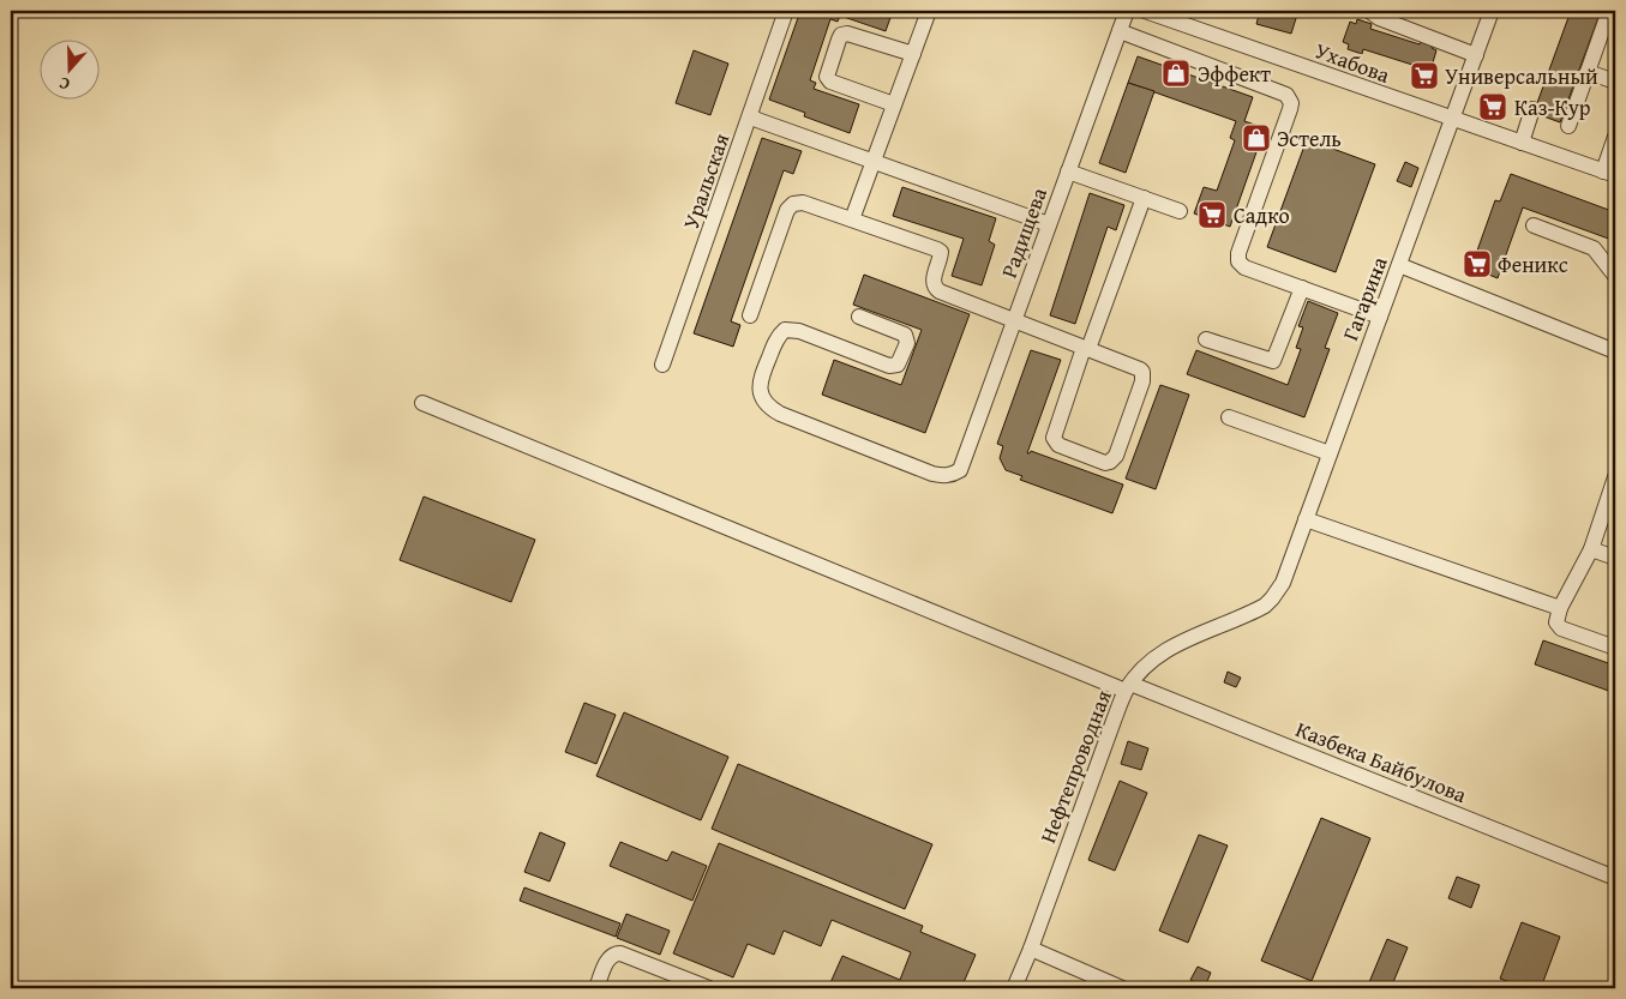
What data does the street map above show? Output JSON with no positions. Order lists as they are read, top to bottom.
{
  "streets": {
    "street": [
      "Ухабова",
      "Уральская",
      "Радищева",
      "Гагарина",
      "Казбека Байбулова",
      "Нефтепроводная"
    ]
  },
  "crossings": [
    ["Ухабова", "Гагарина"],
    ["Гагарина", "Нефтепроводная"],
    ["Казбека Байбулова", "Нефтепроводная"]
  ],
  "places": {
    "shop": ["Эффект", "Эстель"],
    "supermarket": [
      "Универсальный",
      "Каз-Кур",
      "Садко",
      "Феникс"
    ]
  },
  "north": "bottom"
}
